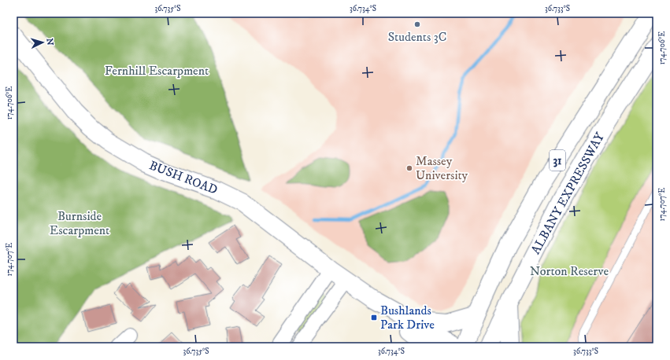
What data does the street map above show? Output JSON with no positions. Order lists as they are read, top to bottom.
{
  "streets": {
    "main road": ["31", "BUSH ROAD", "ALBANY EXPRESSWAY"]
  },
  "parks": ["Fernhill Escarpment", "Burnside Escarpment", "Norton Reserve"],
  "places": {
    "other": ["Students 3C", "Massey University"],
    "transit": ["Bushlands Park Drive"]
  },
  "north": "right",
  "coordinates": [
    "36.735°S",
    "36.734°S",
    "36.733°S",
    "174.706°E",
    "174.707°E"
  ]
}
